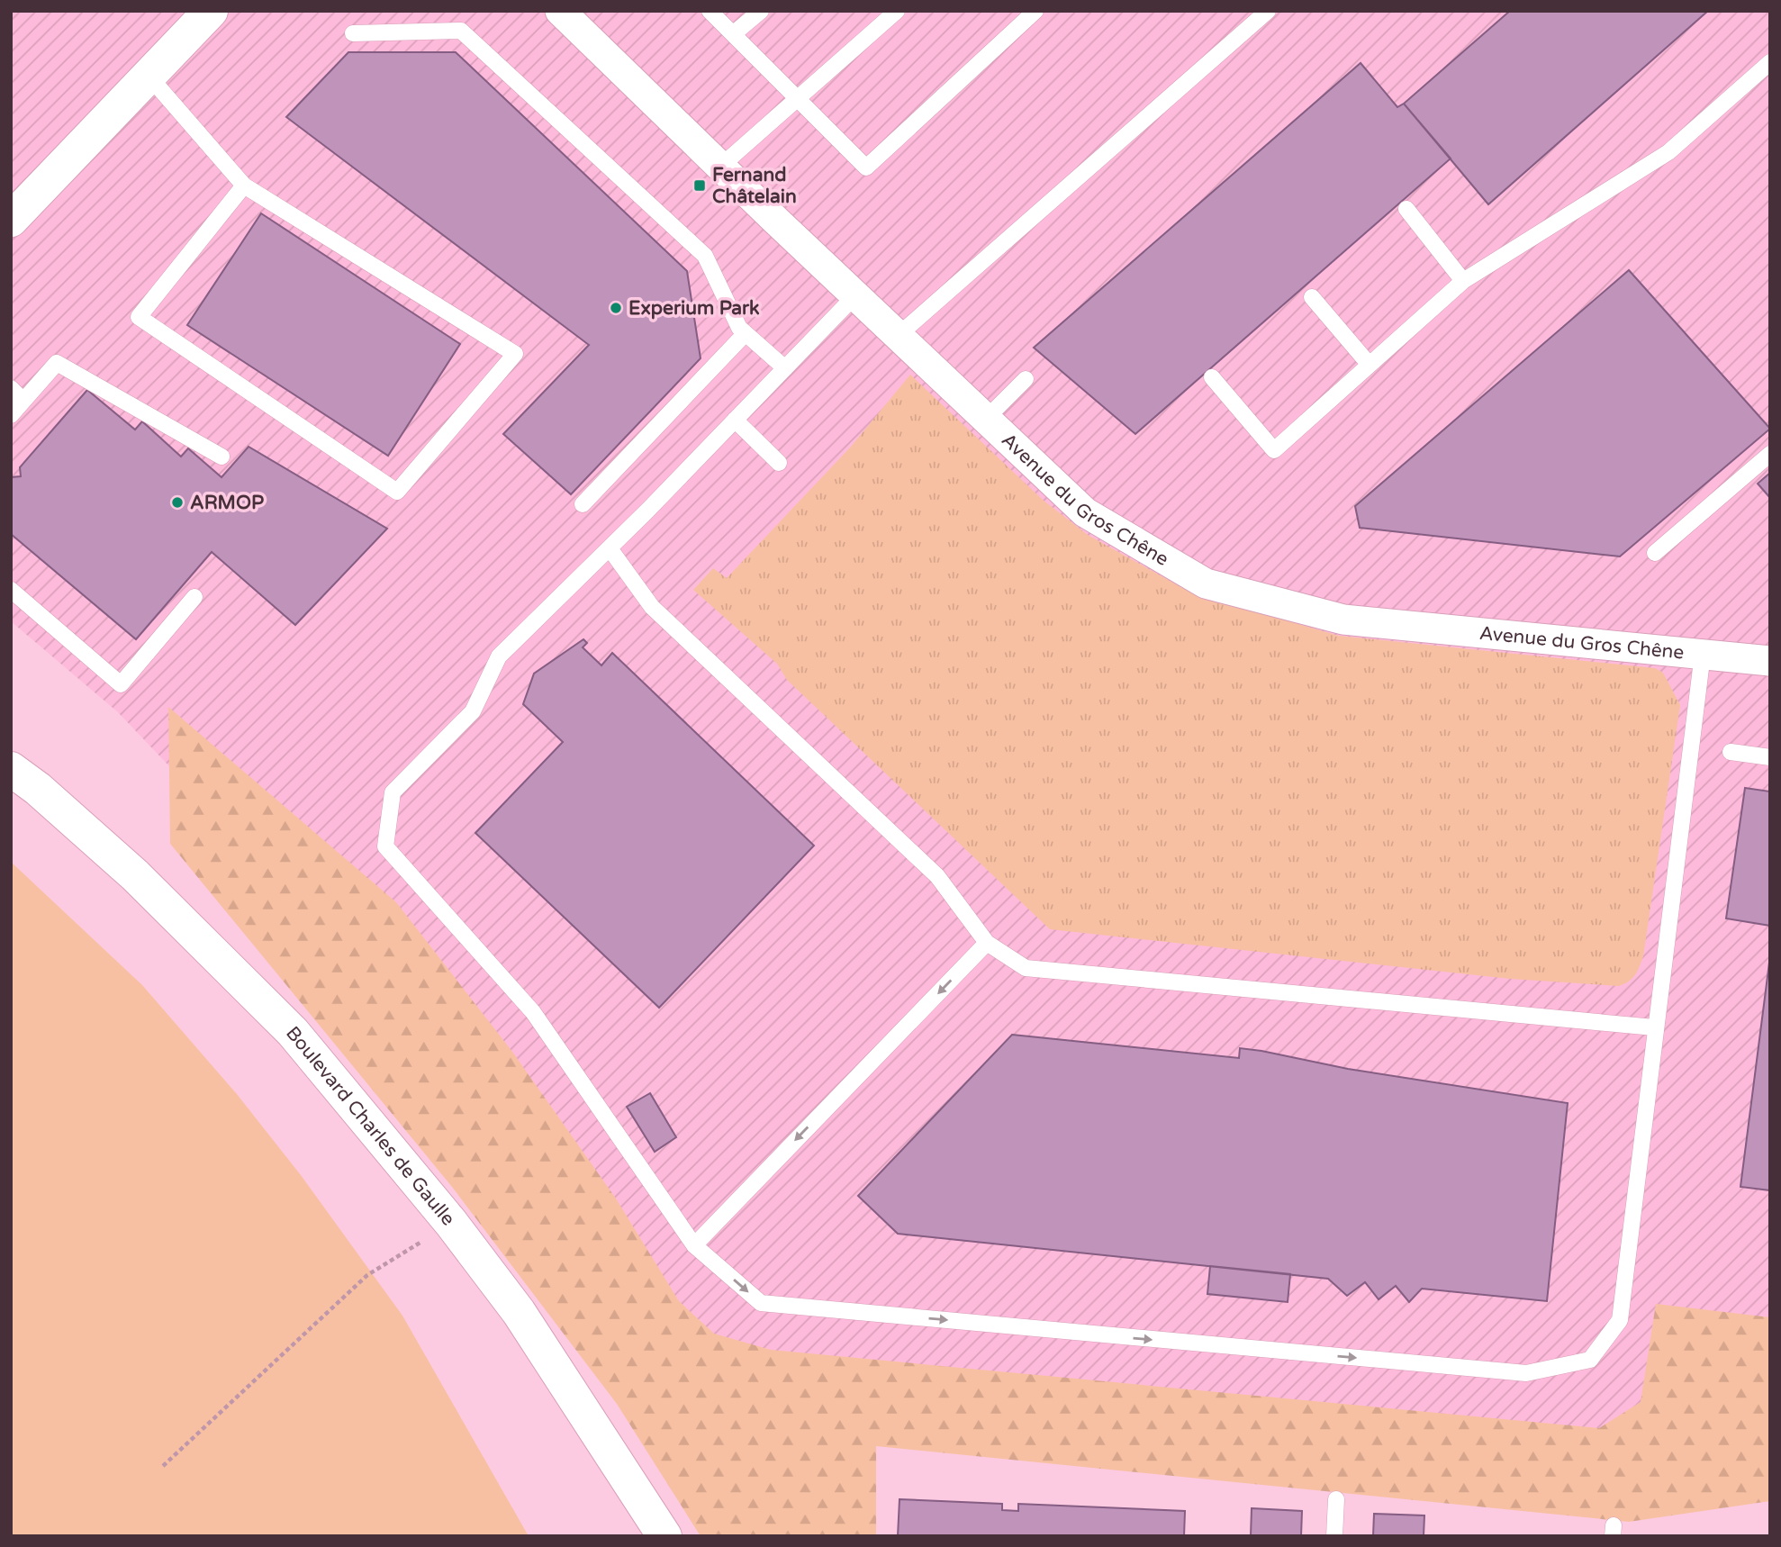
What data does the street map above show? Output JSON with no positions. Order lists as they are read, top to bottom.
{
  "streets": {
    "street": ["Avenue du Gros Chêne", "Boulevard Charles de Gaulle"]
  },
  "places": {
    "transit": ["Fernand Châtelain"],
    "other": ["Experium Park", "ARMOP"]
  }
}
